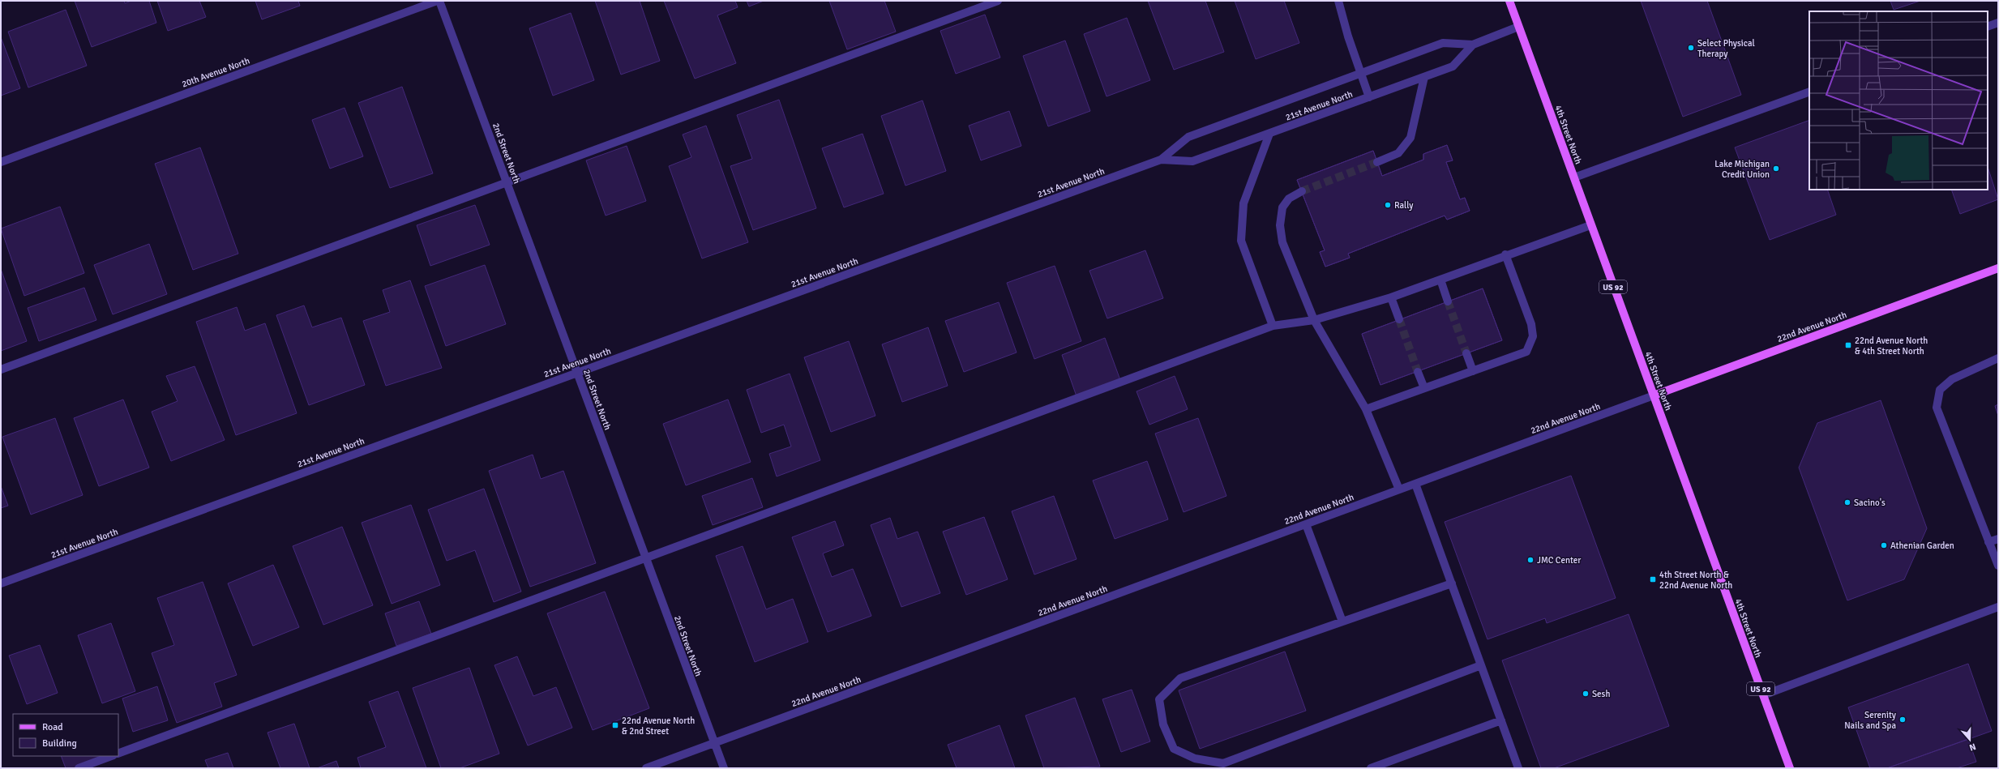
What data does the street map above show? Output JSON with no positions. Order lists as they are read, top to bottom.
{
  "streets": {
    "main road": ["4th Street North", "US 92", "22nd Avenue North"],
    "street": ["20th Avenue North", "21st Avenue North", "2nd Street North"]
  },
  "crossings": [
    ["21st Avenue North", "4th Street North"],
    ["21st Avenue North", "2nd Street North"],
    ["4th Street North", "22nd Avenue North"],
    ["2nd Street North", "22nd Avenue North"]
  ],
  "places": {
    "other": [
      "Select Physical Therapy",
      "Lake Michigan Credit Union",
      "Rally",
      "Sacino's",
      "Athenian Garden",
      "JMC Center",
      "Sesh",
      "Serenity Nails and Spa"
    ],
    "transit": ["22nd Avenue North & 4th Street North", "4th Street North & 22nd Avenue North", "22nd Avenue North & 2nd Street"]
  },
  "legend": ["Road", "Building"],
  "north": "bottom"
}
